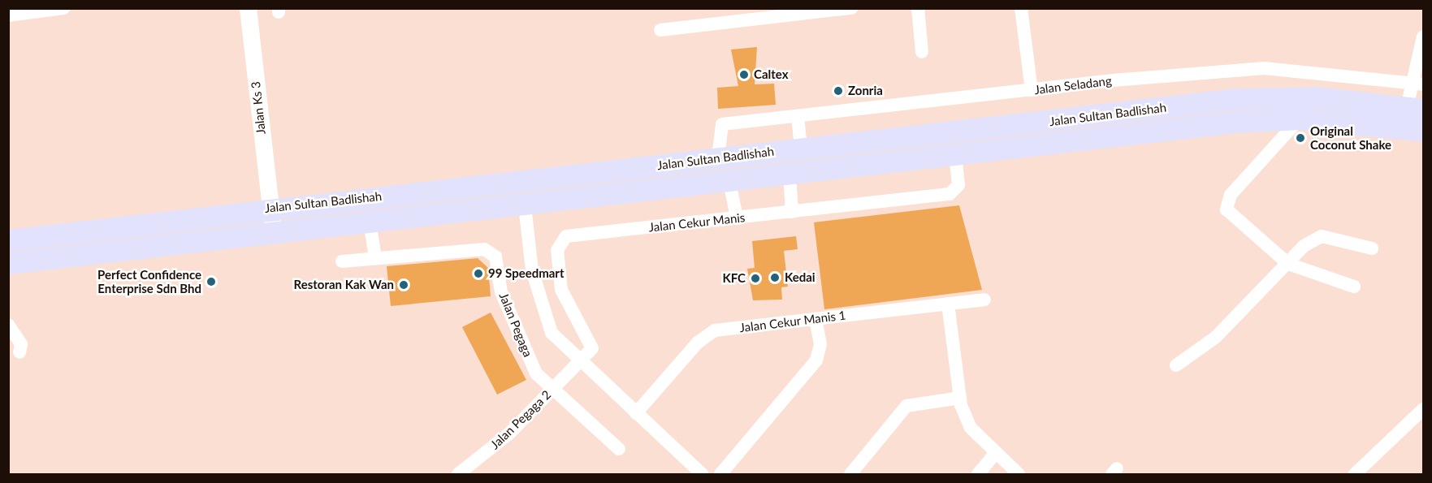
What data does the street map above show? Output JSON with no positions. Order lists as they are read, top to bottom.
{
  "streets": {
    "main road": ["Jalan Sultan Badlishah"],
    "street": [
      "Jalan Seladang",
      "Jalan Ks 3",
      "Jalan Cekur Manis",
      "Jalan Cekur Manis 1",
      "Jalan Pegaga",
      "Jalan Pegaga 2"
    ]
  },
  "crossings": [
    ["Jalan Seladang", "Jalan Sultan Badlishah"],
    ["Jalan Ks 3", "Jalan Sultan Badlishah"],
    ["Jalan Sultan Badlishah", "Jalan Cekur Manis"],
    ["Jalan Cekur Manis", "Jalan Pegaga 2"],
    ["Jalan Pegaga", "Jalan Pegaga 2"]
  ],
  "places": [
    "Caltex",
    "Zonria",
    "Original Coconut Shake",
    "99 Speedmart",
    "Kedai",
    "KFC",
    "Perfect Confidence Enterprise Sdn Bhd",
    "Restoran Kak Wan"
  ]
}
